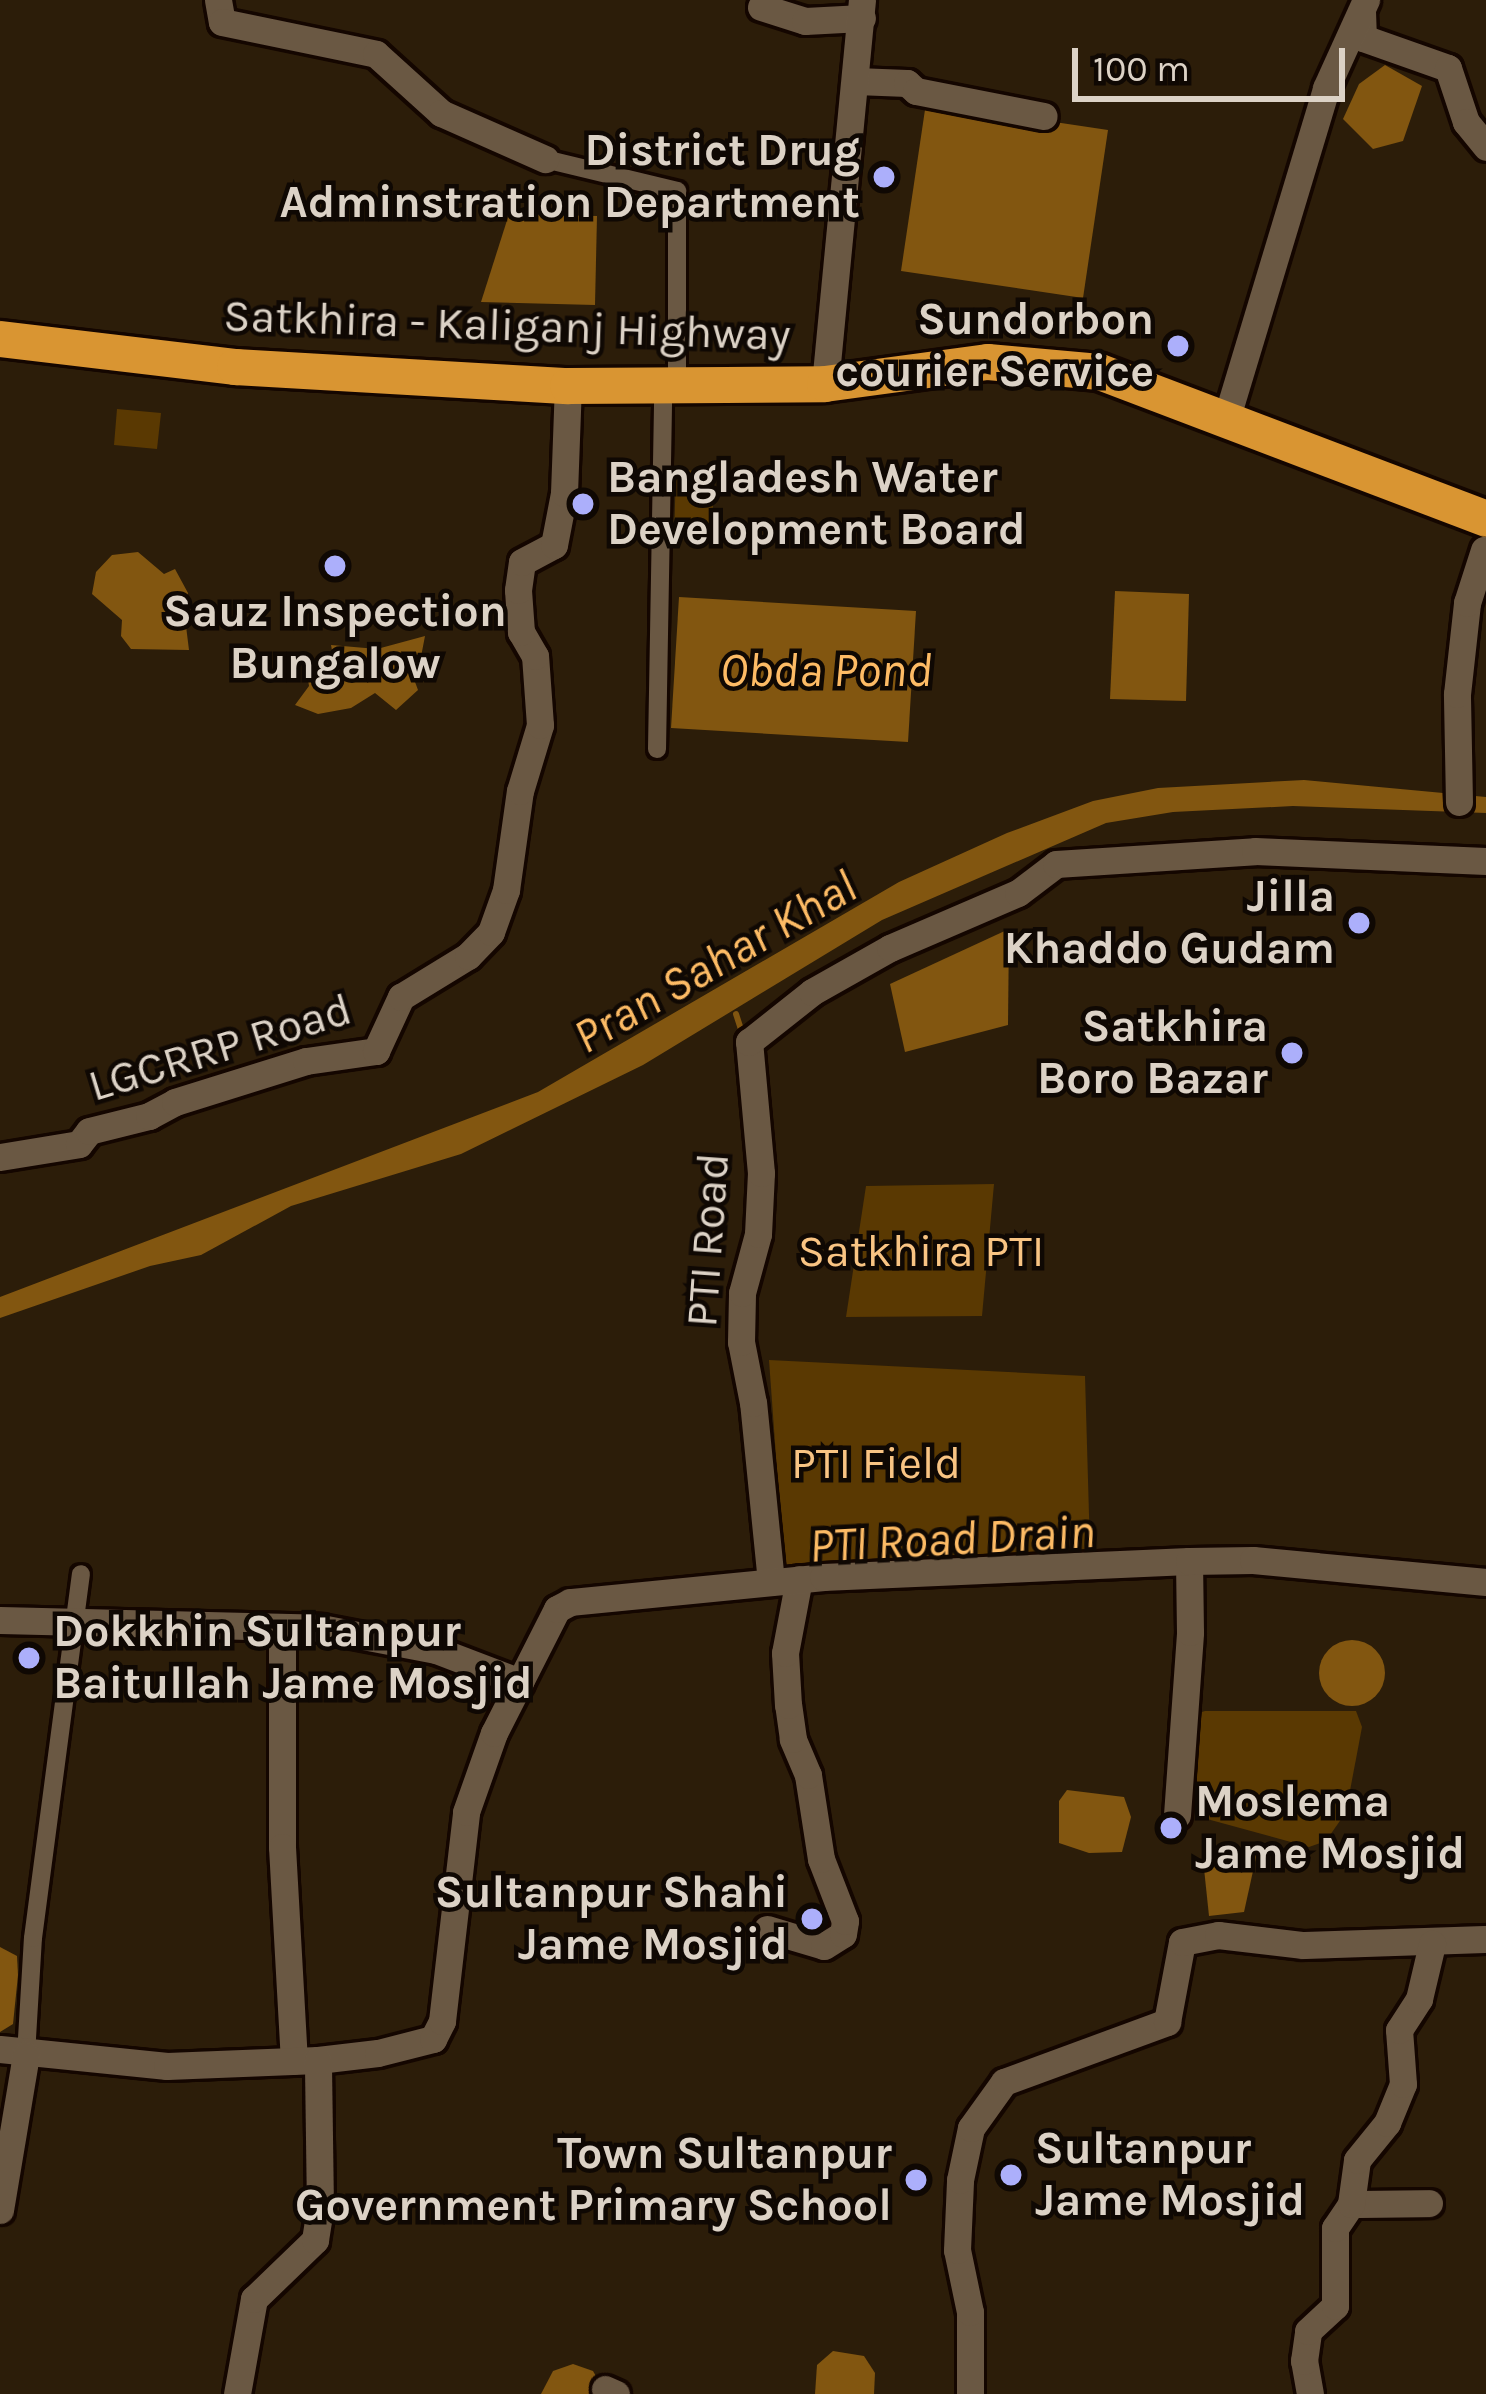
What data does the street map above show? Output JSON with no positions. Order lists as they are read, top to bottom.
{
  "streets": {
    "highway": ["Satkhira - Kaliganj Highway"],
    "street": ["LGCRRP Road", "PTI Road"]
  },
  "crossings": [
    ["Satkhira - Kaliganj Highway", "LGCRRP Road"]
  ],
  "water": ["Obda Pond", "Pran Sahar Khal", "PTI Road Drain"],
  "parks": ["Satkhira PTI", "PTI Field"],
  "places": [
    "District Drug Adminstration Department",
    "Sundorbon courier Service",
    "Bangladesh Water Development Board",
    "Sauz Inspection Bungalow",
    "Jilla Khaddo Gudam",
    "Satkhira Boro Bazar",
    "Dokkhin Sultanpur Baitullah Jame Mosjid",
    "Moslema Jame Mosjid",
    "Sultanpur Shahi Jame Mosjid",
    "Sultanpur Jame Mosjid",
    "Town Sultanpur Government Primary School"
  ],
  "scale_bar": "100 m"
}
